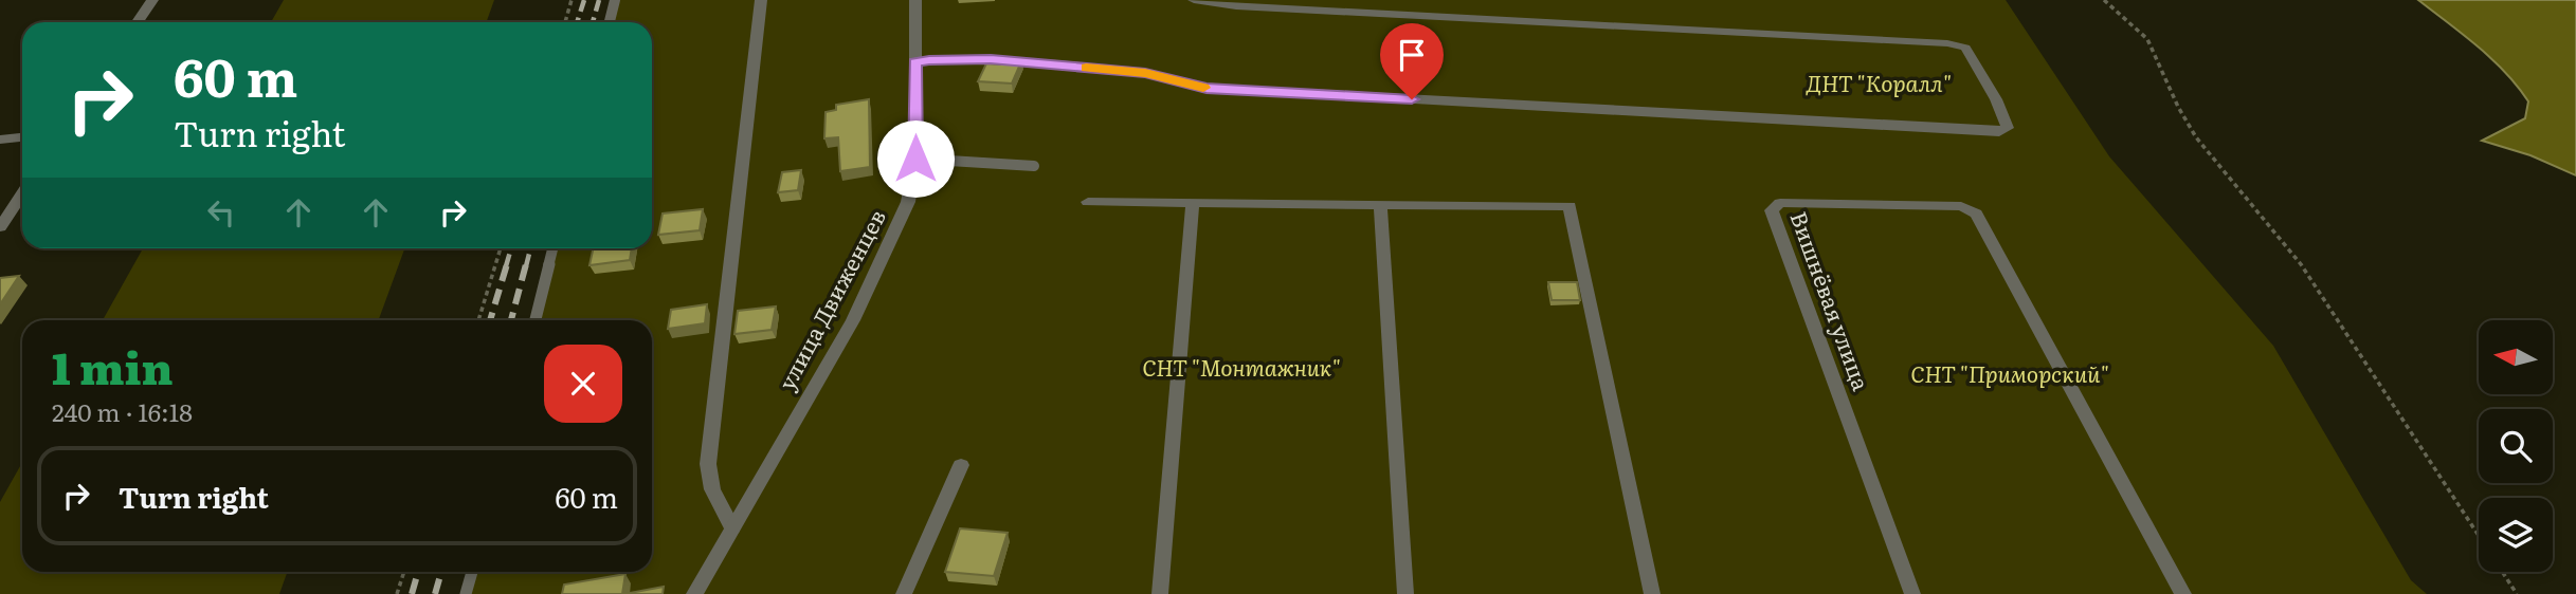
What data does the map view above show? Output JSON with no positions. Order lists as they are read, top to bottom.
{
  "streets": {
    "street": ["улица Движенцев", "Вишнёвая улица"]
  },
  "parks": ["ДНТ \"Коралл\"", "СНТ \"Монтажник\"", "СНТ \"Приморский\""],
  "north": "left",
  "page": {
    "turn": ["60 m", "Turn right"],
    "heading": ["1 min", "240 m · 16:18"],
    "list": [
      {
        "name": "Turn right",
        "value": "60 m"
      }
    ]
  }
}
